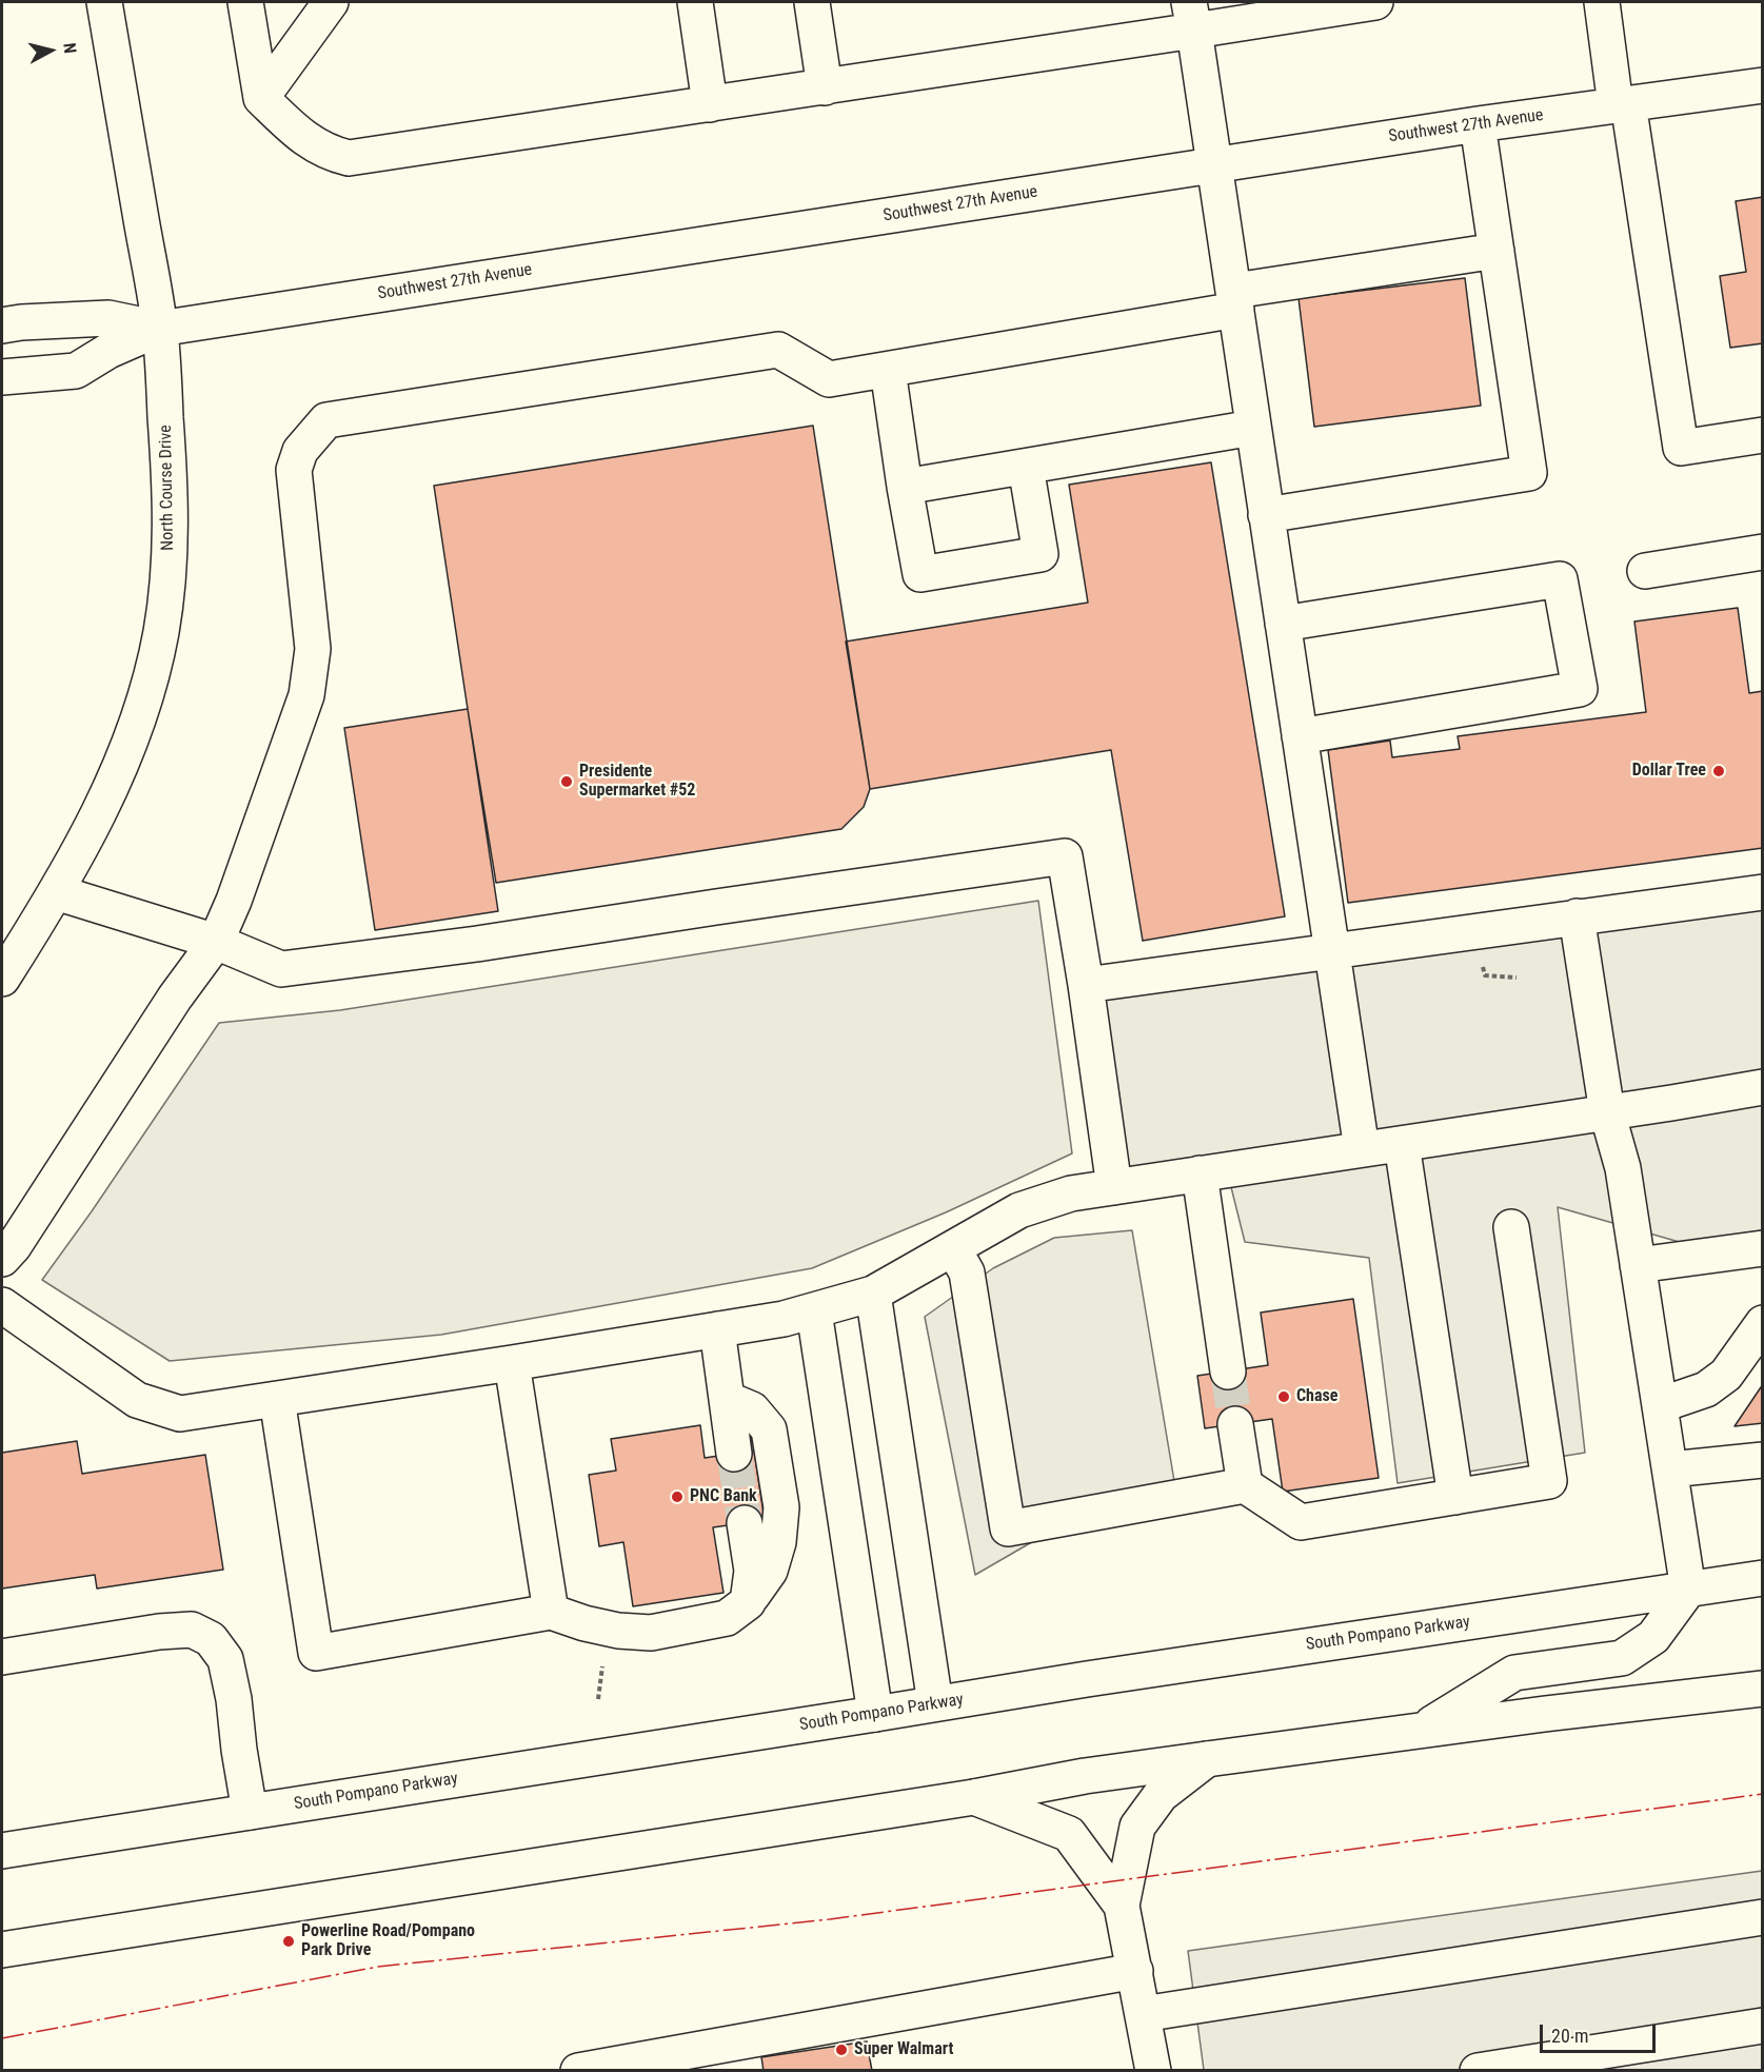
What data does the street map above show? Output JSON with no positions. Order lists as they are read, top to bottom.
{
  "streets": {
    "main road": ["Southwest 27th Avenue", "North Course Drive", "South Pompano Parkway"]
  },
  "crossings": [
    ["Southwest 27th Avenue", "North Course Drive"]
  ],
  "places": [
    "Dollar Tree",
    "Presidente Supermarket #52",
    "Chase",
    "PNC Bank",
    "Powerline Road/Pompano Park Drive",
    "Super Walmart"
  ],
  "scale_bar": "20 m",
  "north": "right"
}
